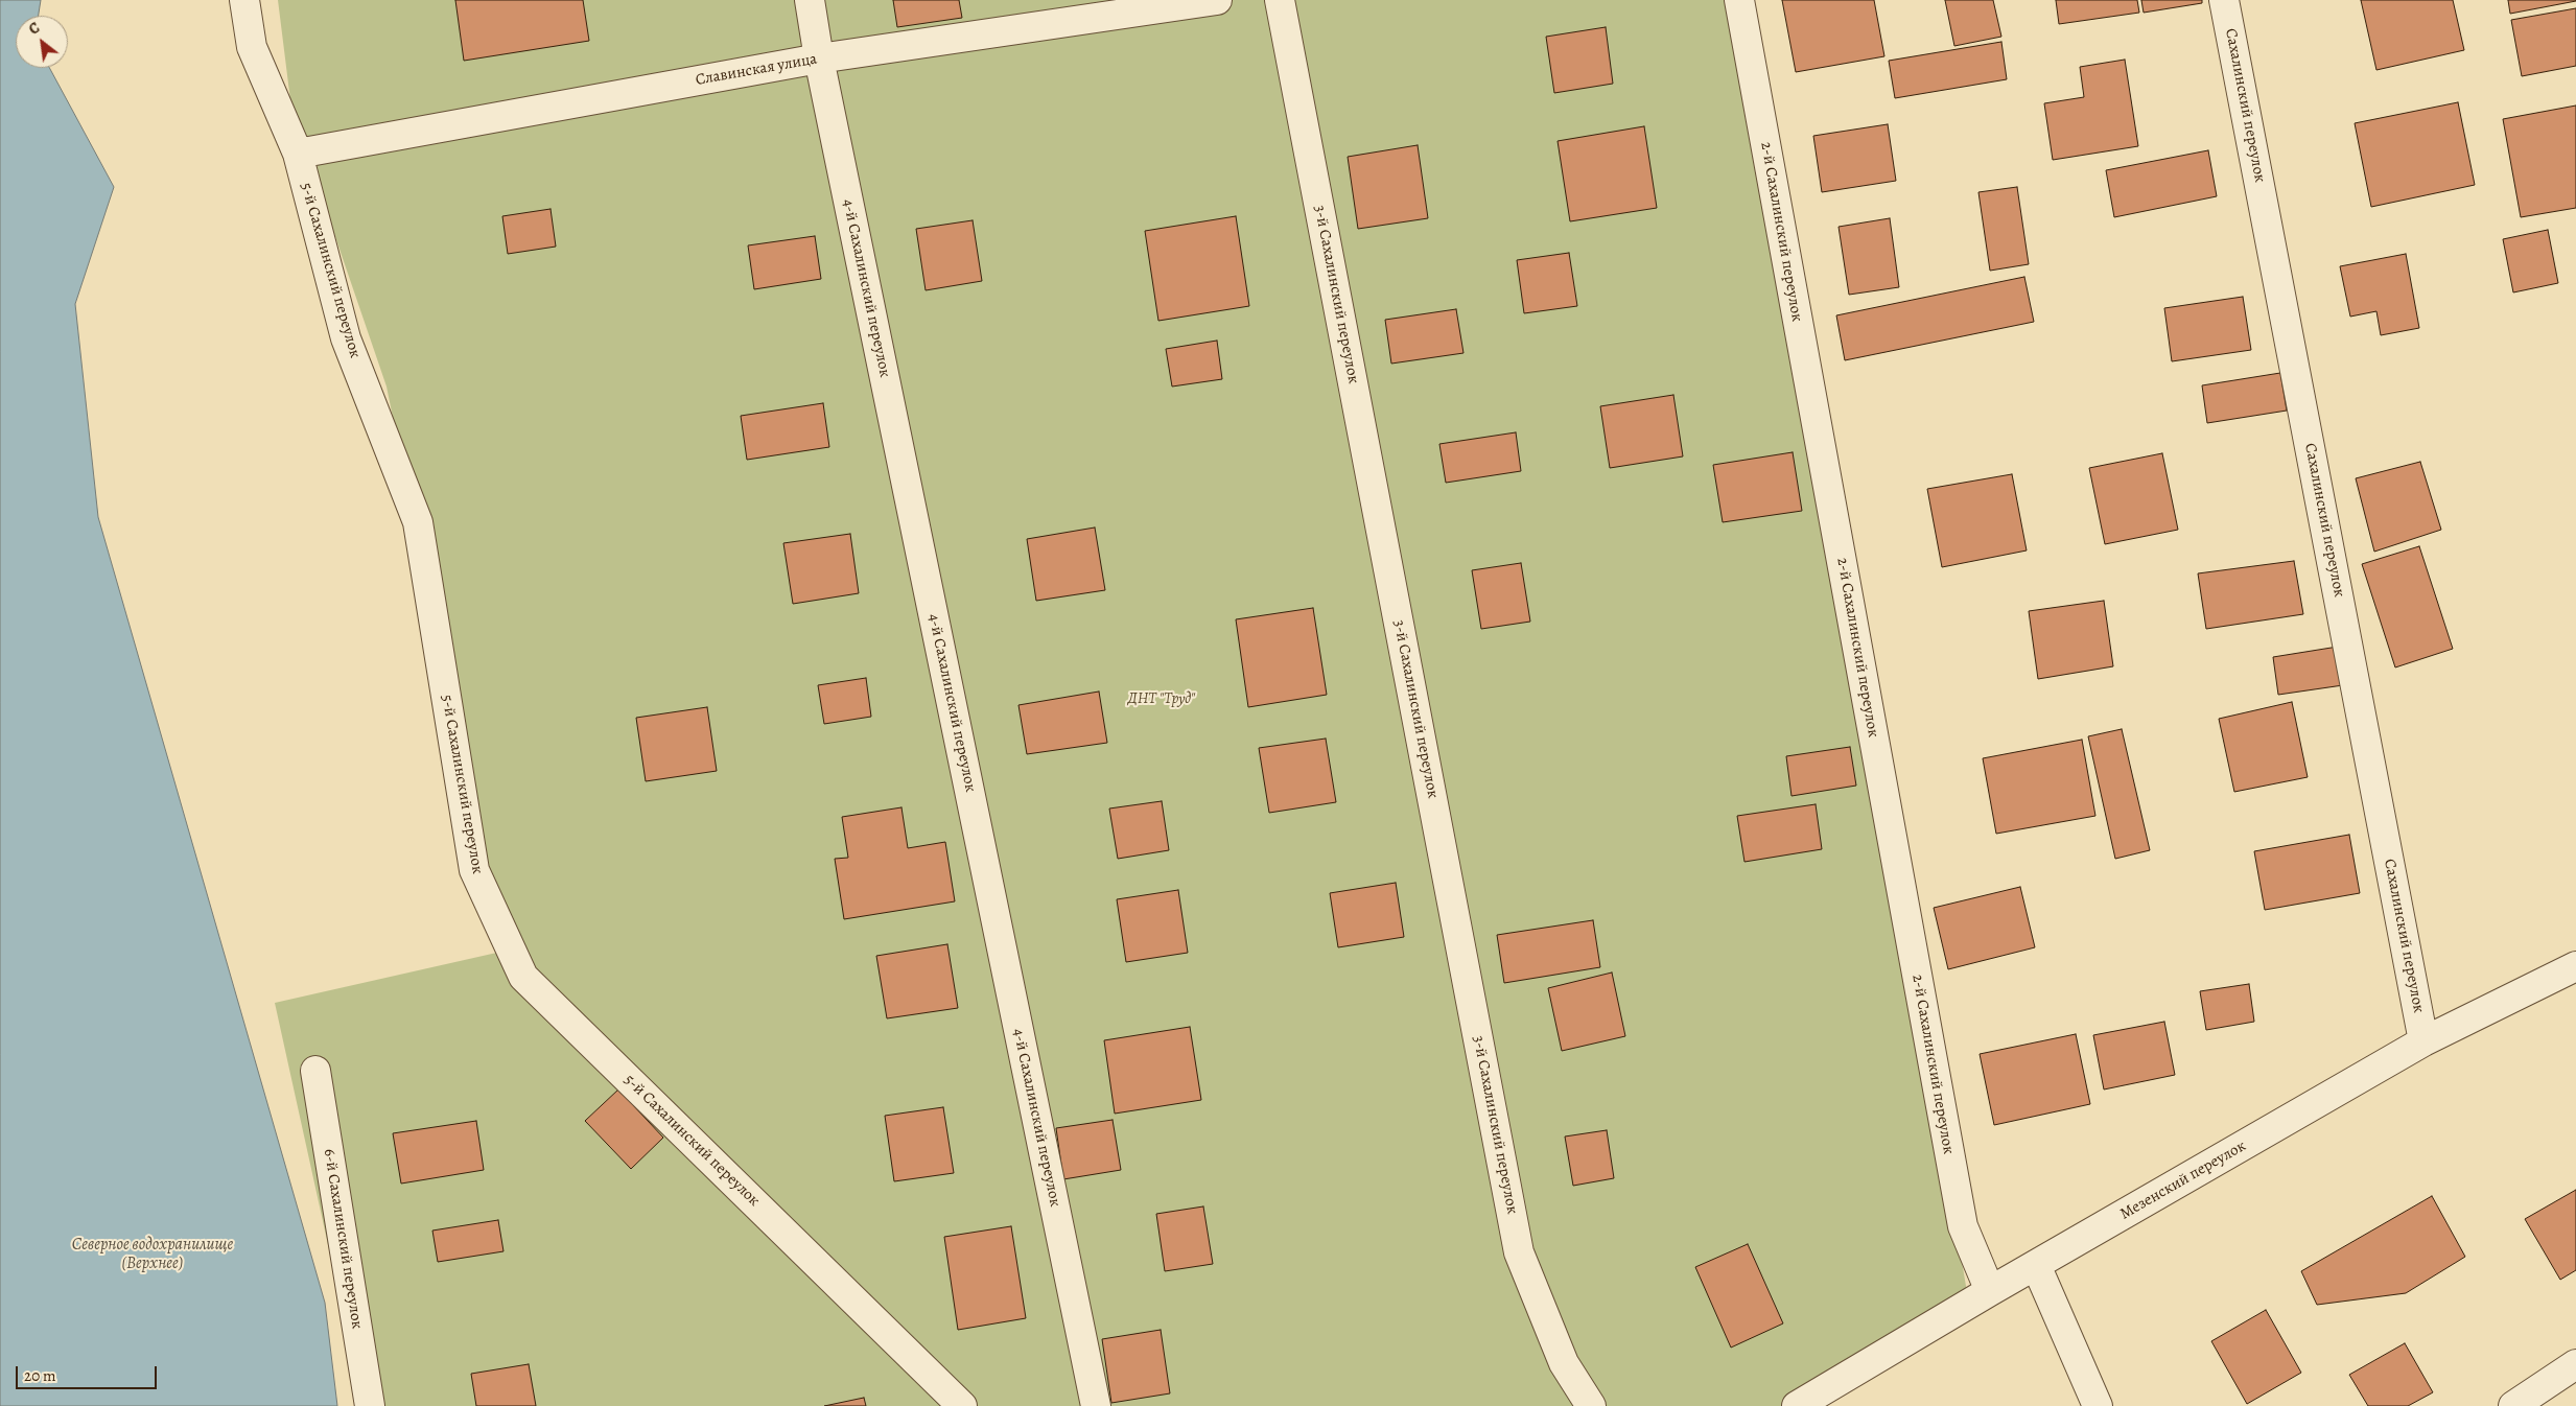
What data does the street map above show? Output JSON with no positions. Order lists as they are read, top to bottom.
{
  "streets": {
    "street": [
      "Славинская улица",
      "Сахалинский переулок",
      "2-й Сахалинский переулок",
      "5-й Сахалинский переулок",
      "4-й Сахалинский переулок",
      "3-й Сахалинский переулок",
      "Мезенский переулок",
      "6-й Сахалинский переулок"
    ]
  },
  "crossings": [
    ["Славинская улица", "5-й Сахалинский переулок"],
    ["Славинская улица", "4-й Сахалинский переулок"],
    ["Сахалинский переулок", "Мезенский переулок"],
    ["2-й Сахалинский переулок", "Мезенский переулок"]
  ],
  "water": ["Северное водохранилище (Верхнее)"],
  "parks": ["ДНТ \"Труд\""],
  "scale_bar": "20 m",
  "north": "top left"
}
